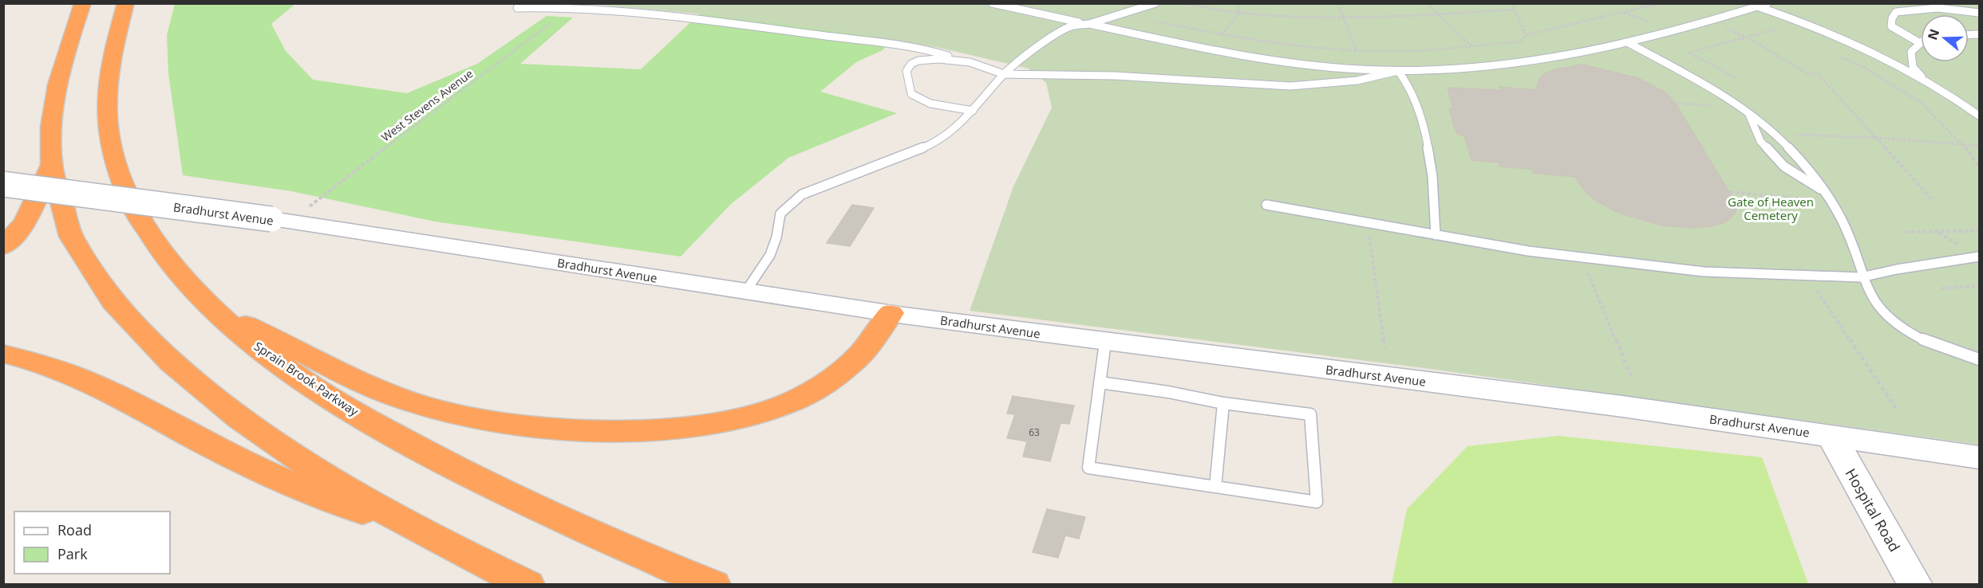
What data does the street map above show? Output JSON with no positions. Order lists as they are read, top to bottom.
{
  "streets": {
    "highway": ["Sprain Brook Parkway"],
    "main road": ["Bradhurst Avenue", "Hospital Road"],
    "path": ["West Stevens Avenue"]
  },
  "crossings": [
    ["West Stevens Avenue", "Bradhurst Avenue"],
    ["Bradhurst Avenue", "Hospital Road"]
  ],
  "parks": ["Gate of Heaven Cemetery"],
  "house_numbers": ["63"],
  "legend": ["Road", "Park"],
  "north": "left"
}
